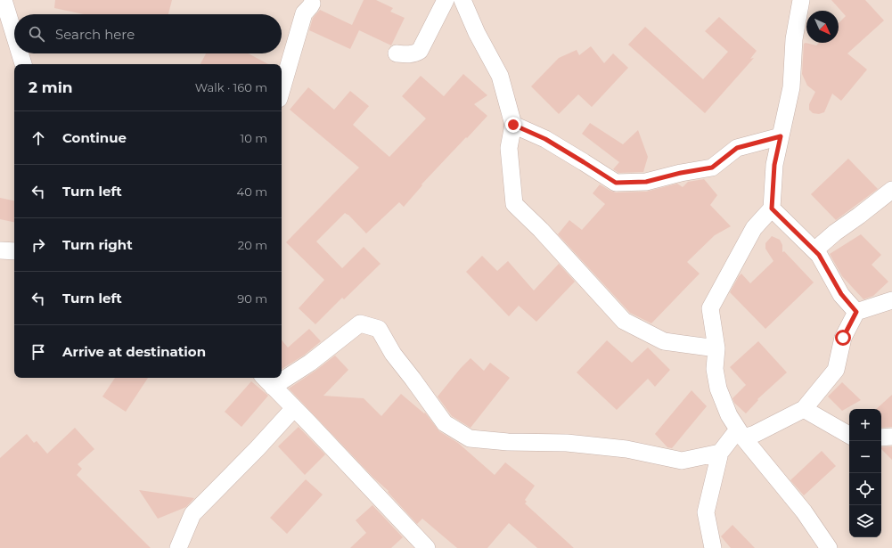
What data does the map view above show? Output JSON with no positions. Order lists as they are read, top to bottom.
{
  "north": "bottom right",
  "page": {
    "search": "Search here",
    "heading": ["2 min", "Walk · 160 m"],
    "list": [
      ["Continue", "10 m"],
      ["Turn left", "40 m"],
      ["Turn right", "20 m"],
      ["Turn left", "90 m"],
      "Arrive at destination"
    ],
    "map_buttons": ["+", "−"]
  }
}
